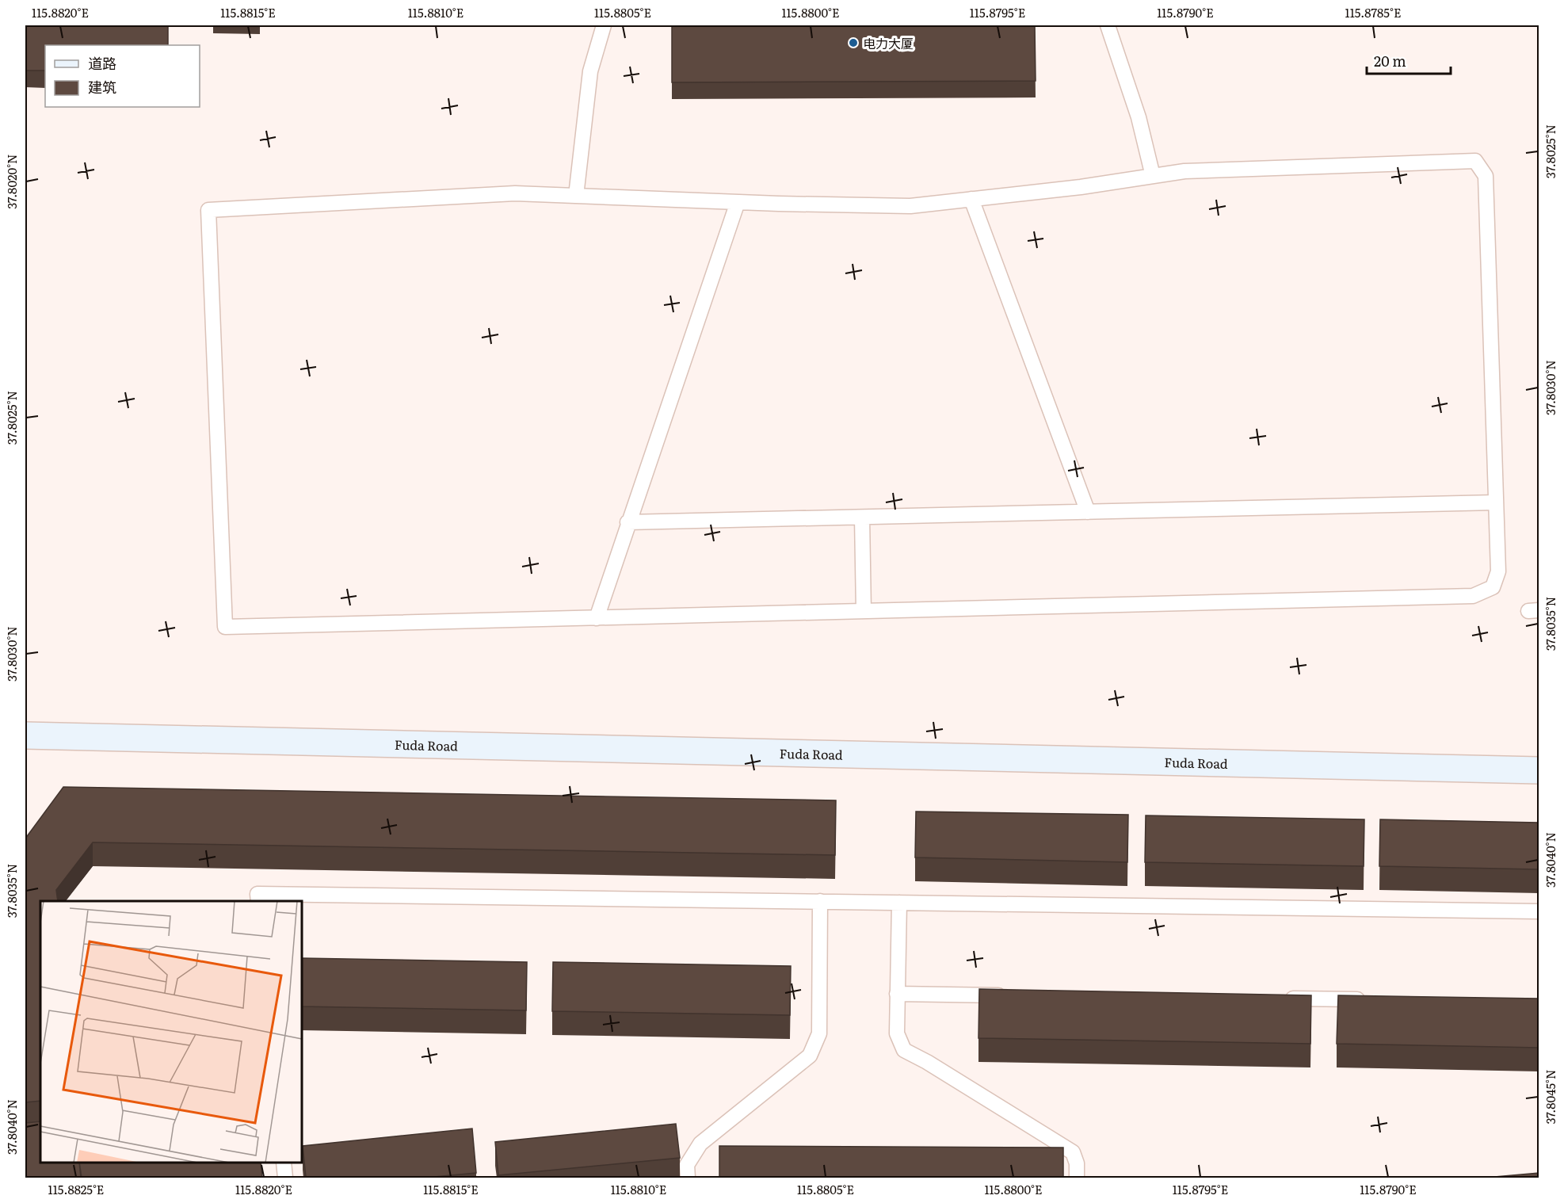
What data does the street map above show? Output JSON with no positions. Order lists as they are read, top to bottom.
{
  "streets": {
    "street": ["Fuda Road"]
  },
  "places": ["电力大厦"],
  "legend": ["道路", "建筑"],
  "scale_bar": "20 m",
  "coordinates": [
    "115.8820°E",
    "115.8815°E",
    "115.8810°E",
    "115.8805°E",
    "115.8800°E",
    "115.8795°E",
    "115.8790°E",
    "115.8785°E",
    "37.8025°N",
    "37.8020°N",
    "37.8030°N",
    "37.8035°N",
    "37.8040°N",
    "37.8045°N",
    "115.8825°E"
  ]
}
